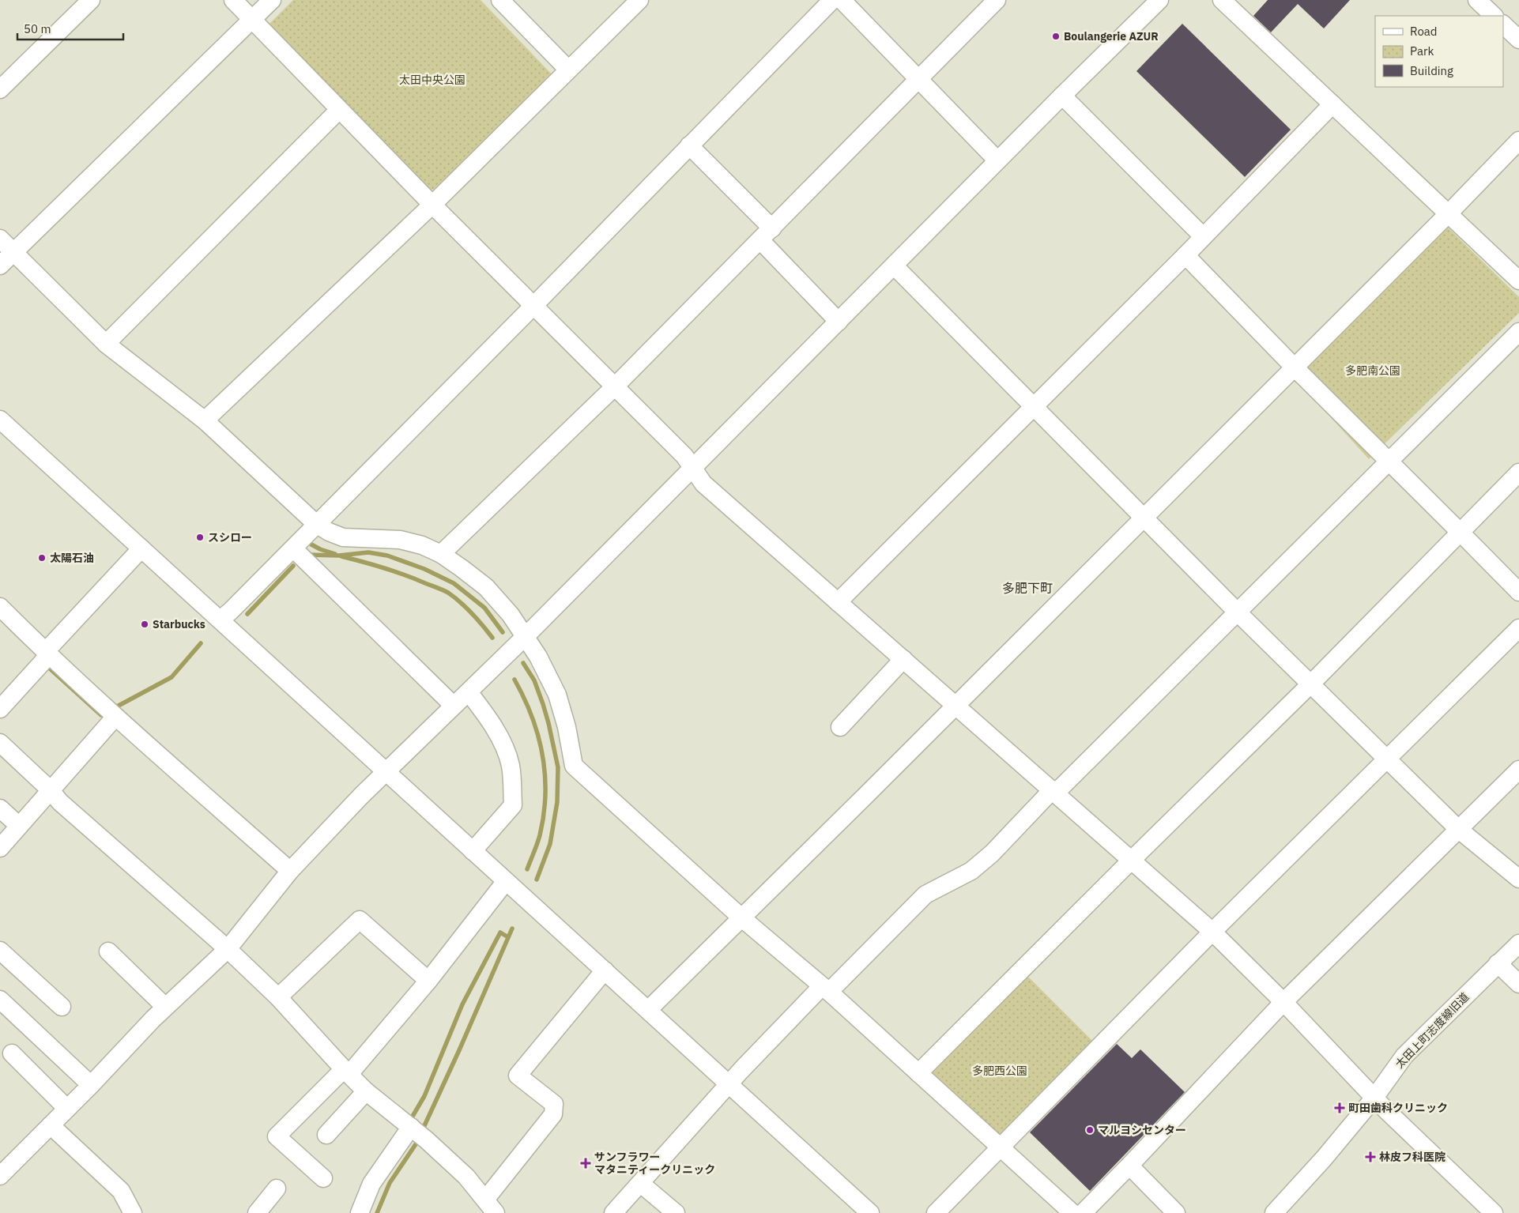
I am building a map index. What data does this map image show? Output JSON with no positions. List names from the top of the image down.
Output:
{
  "streets": {
    "street": ["太田上町志度線旧道"]
  },
  "districts": ["多肥下町"],
  "parks": ["太田中央公園", "多肥南公園", "多肥西公園"],
  "places": {
    "other": [
      "Boulangerie AZUR",
      "スシロー",
      "太陽石油",
      "Starbucks",
      "マルヨシセンター"
    ],
    "health": ["町田歯科クリニック", "林皮フ科医院", "サンフラワー マタニティークリニック"]
  },
  "legend": ["Road", "Park", "Building"],
  "scale_bar": "50 m"
}
